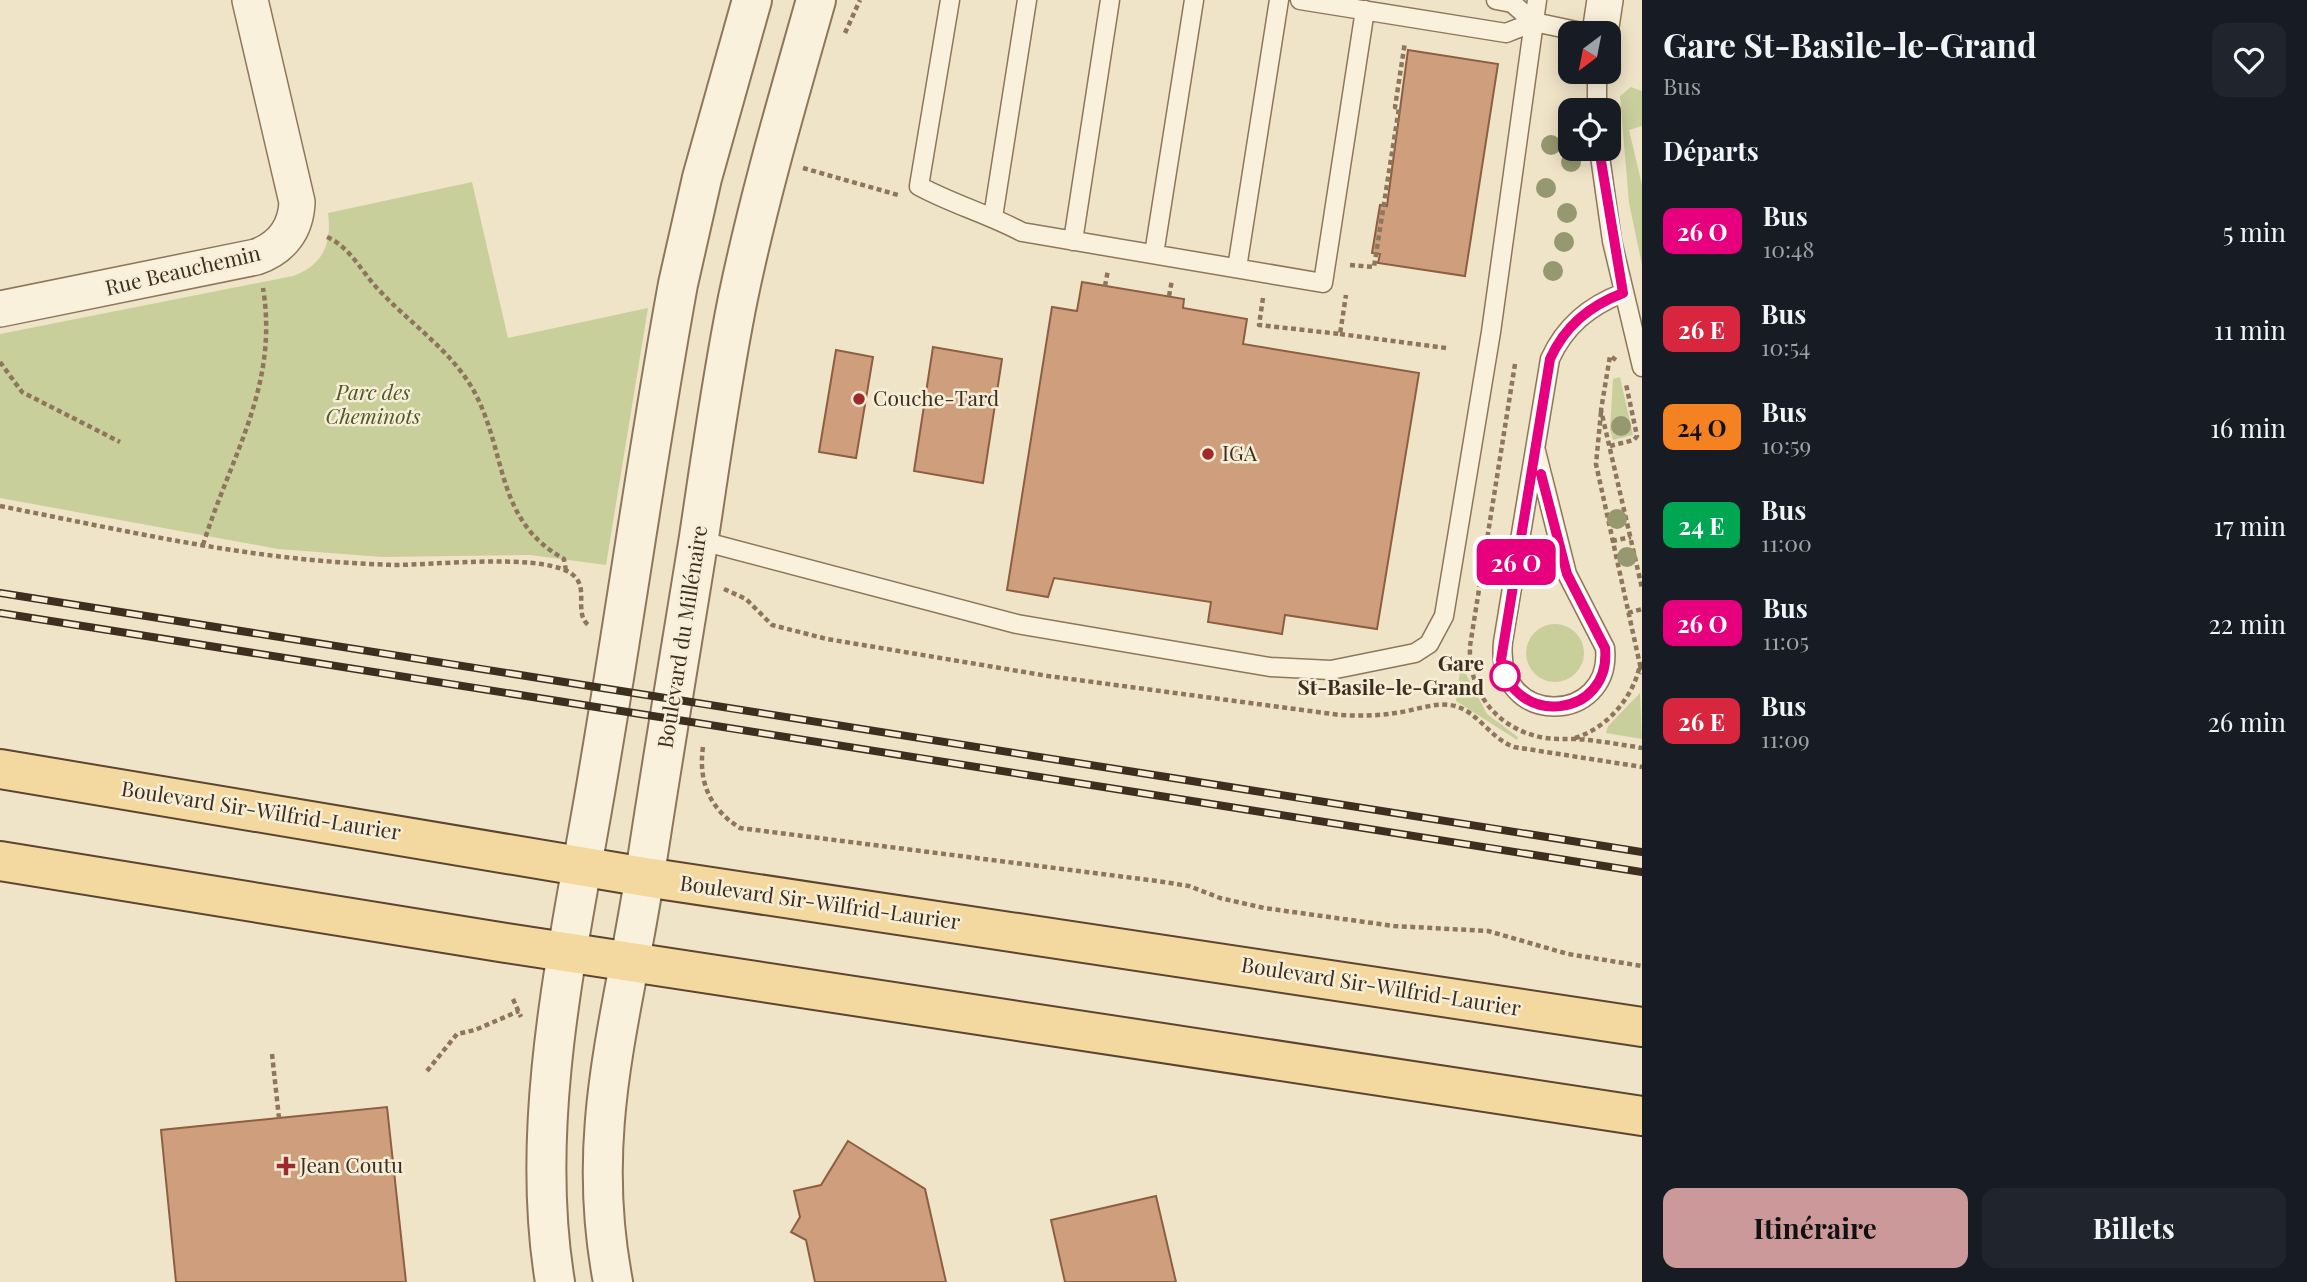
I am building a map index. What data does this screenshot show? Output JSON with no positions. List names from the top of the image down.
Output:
{
  "streets": {
    "main road": ["Boulevard Sir-Wilfrid-Laurier"],
    "street": ["Rue Beauchemin", "Boulevard du Millénaire"]
  },
  "crossings": [
    ["Boulevard du Millénaire", "Boulevard Sir-Wilfrid-Laurier"]
  ],
  "parks": ["Parc des Cheminots"],
  "places": {
    "other": ["Couche-Tard", "IGA", "Gare St-Basile-le-Grand"],
    "health": ["Jean Coutu"]
  },
  "north": "bottom left",
  "page": {
    "on_map": "26 O",
    "heading": [
      ["Gare St-Basile-le-Grand", "Bus"],
      "Départs"
    ],
    "list": [
      {
        "mark": "26 O",
        "name": "Bus",
        "note": "10:48",
        "value": "5 min"
      },
      {
        "mark": "26 E",
        "name": "Bus",
        "note": "10:54",
        "value": "11 min"
      },
      {
        "mark": "24 O",
        "name": "Bus",
        "note": "10:59",
        "value": "16 min"
      },
      {
        "mark": "24 E",
        "name": "Bus",
        "note": "11:00",
        "value": "17 min"
      },
      {
        "mark": "26 O",
        "name": "Bus",
        "note": "11:05",
        "value": "22 min"
      },
      {
        "mark": "26 E",
        "name": "Bus",
        "note": "11:09",
        "value": "26 min"
      }
    ],
    "buttons": ["Itinéraire", "Billets"]
  }
}
